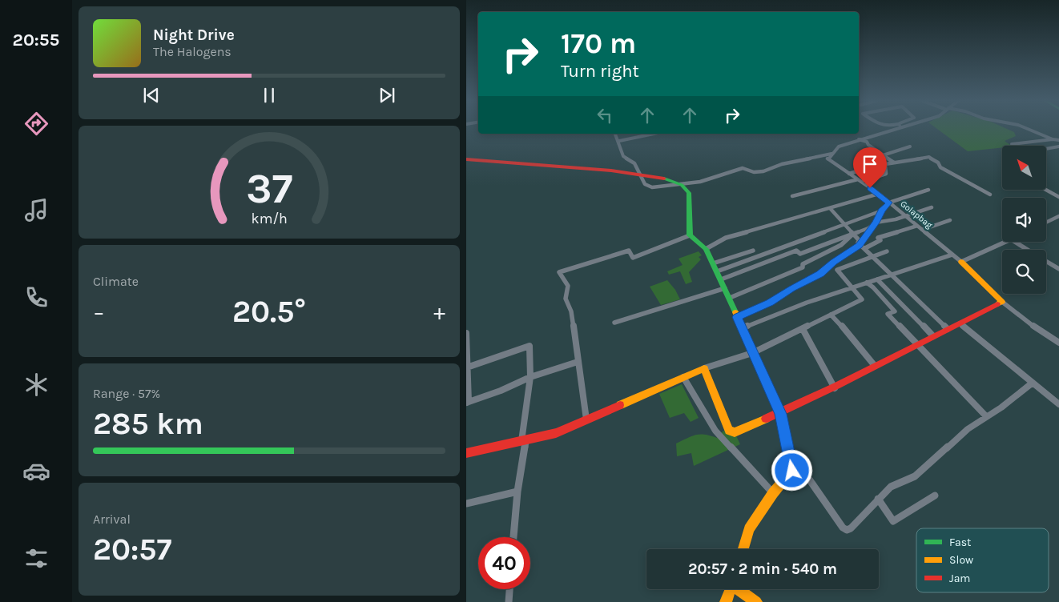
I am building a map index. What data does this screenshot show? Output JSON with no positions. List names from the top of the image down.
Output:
{
  "streets": {
    "street": ["Golapbag"]
  },
  "legend": ["Fast", "Slow", "Jam"],
  "north": "top left",
  "page": {
    "tabs": "20:55",
    "turn": ["170 m", "Turn right"],
    "song": ["Night Drive", "The Halogens"],
    "tile": [
      "Climate",
      ["Range · 57%", "285 km"],
      ["Arrival", "20:57"]
    ],
    "heat": ["−", "20.5°", "+"],
    "limit": "40",
    "trip": "20:57 · 2 min · 540 m",
    "gauge": ["37", "km/h"]
  }
}
